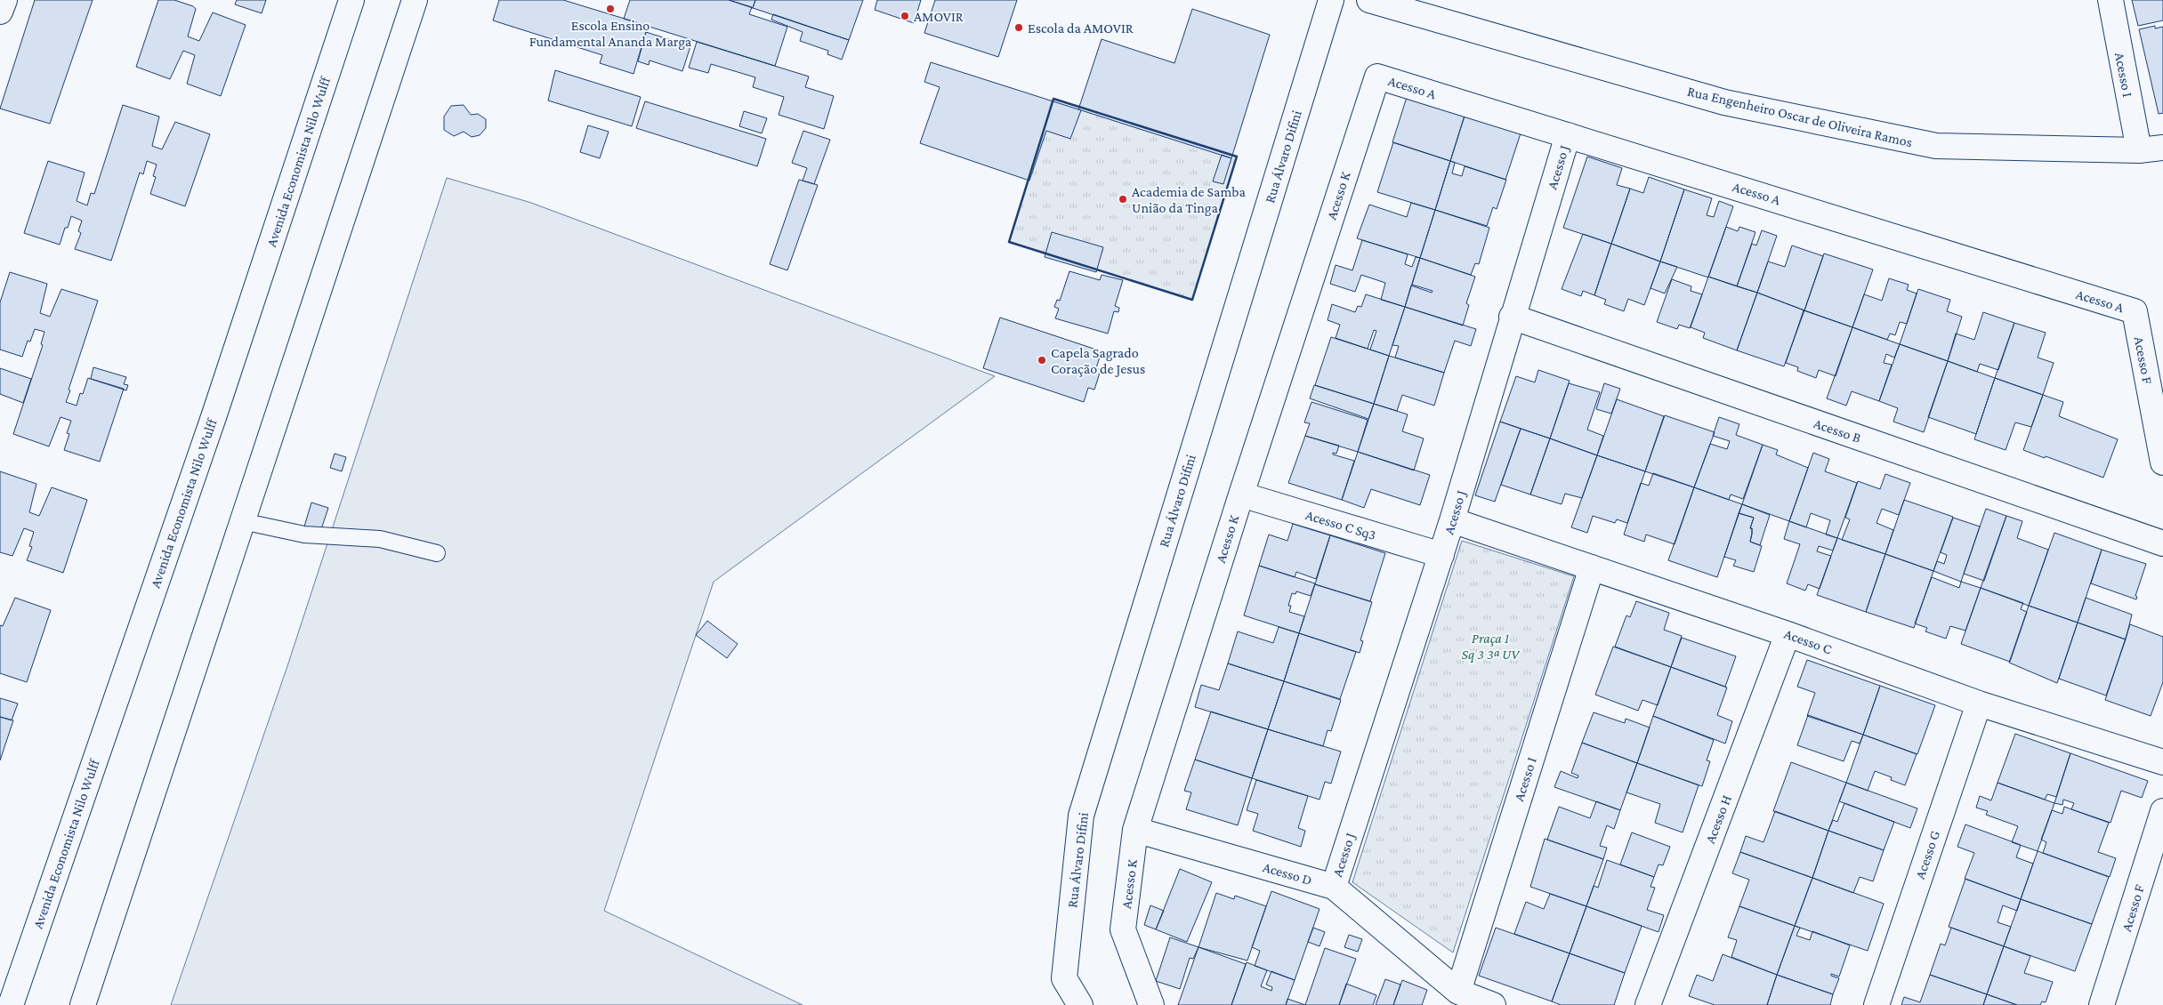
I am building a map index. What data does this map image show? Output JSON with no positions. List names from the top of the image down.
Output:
{
  "streets": {
    "street": [
      "Acesso I",
      "Acesso A",
      "Rua Engenheiro Oscar de Oliveira Ramos",
      "Rua Álvaro Difini",
      "Avenida Economista Nilo Wulff",
      "Acesso J",
      "Acesso K",
      "Acesso F",
      "Acesso B",
      "Acesso C Sq3",
      "Acesso C",
      "Acesso H",
      "Acesso G",
      "Acesso D"
    ]
  },
  "crossings": [
    ["Acesso I", "Rua Engenheiro Oscar de Oliveira Ramos"],
    ["Acesso I", "Acesso C"],
    ["Acesso I", "Acesso D"],
    ["Acesso A", "Acesso J"],
    ["Acesso A", "Acesso K"],
    ["Acesso A", "Acesso F"],
    ["Acesso J", "Acesso B"],
    ["Acesso J", "Acesso C Sq3"],
    ["Acesso J", "Acesso C"],
    ["Acesso J", "Acesso D"],
    ["Acesso K", "Acesso C Sq3"],
    ["Acesso K", "Acesso D"],
    ["Acesso C", "Acesso H"],
    ["Acesso C", "Acesso G"]
  ],
  "parks": ["Praça 1 Sq 3 3ª UV"],
  "places": [
    "Escola Ensino Fundamental Ananda Marga",
    "AMOVIR",
    "Escola da AMOVIR",
    "Academia de Samba União da Tinga",
    "Capela Sagrado Coração de Jesus"
  ]
}
